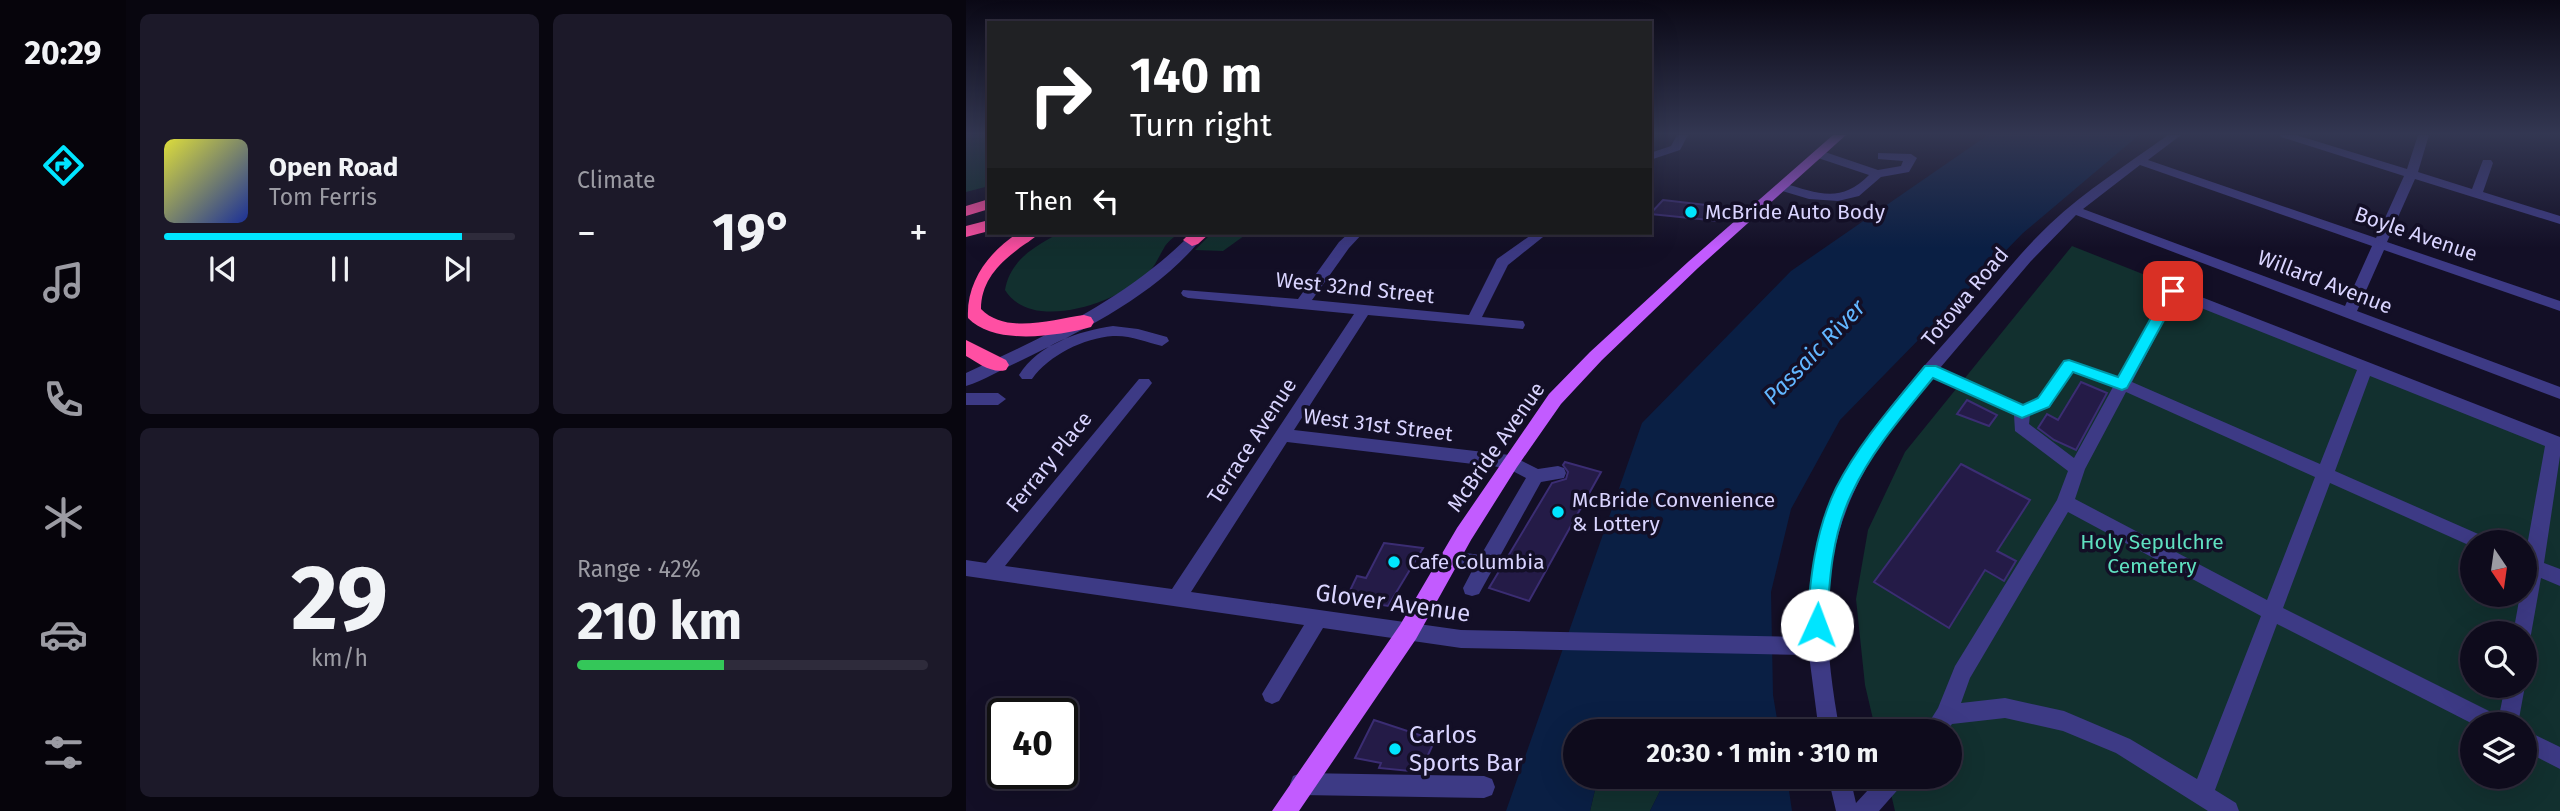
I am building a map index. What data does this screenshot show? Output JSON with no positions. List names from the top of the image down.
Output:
{
  "streets": {
    "main road": ["McBride Avenue"],
    "street": [
      "Boyle Avenue",
      "Willard Avenue",
      "West 32nd Street",
      "Totowa Road",
      "West 31st Street",
      "Terrace Avenue",
      "Ferrary Place",
      "Glover Avenue"
    ]
  },
  "crossings": [
    ["Willard Avenue", "Totowa Road"],
    ["West 32nd Street", "Terrace Avenue"],
    ["Totowa Road", "Glover Avenue"],
    ["West 31st Street", "Terrace Avenue"],
    ["West 31st Street", "McBride Avenue"],
    ["Terrace Avenue", "Glover Avenue"],
    ["McBride Avenue", "Glover Avenue"],
    ["Ferrary Place", "Glover Avenue"]
  ],
  "water": ["Passaic River"],
  "parks": ["Holy Sepulchre Cemetery"],
  "places": [
    "McBride Auto Body",
    "McBride Convenience & Lottery",
    "Cafe Columbia",
    "Carlos Sports Bar"
  ],
  "north": "bottom",
  "page": {
    "tabs": "20:29",
    "tile": [
      "Climate",
      ["29", "km/h"],
      ["Range · 42%", "210 km"]
    ],
    "turn": ["140 m", "Turn right"],
    "song": ["Open Road", "Tom Ferris"],
    "then": "Then",
    "heat": ["−", "19°", "+"],
    "limit": "40",
    "trip": "20:30 · 1 min · 310 m"
  }
}
